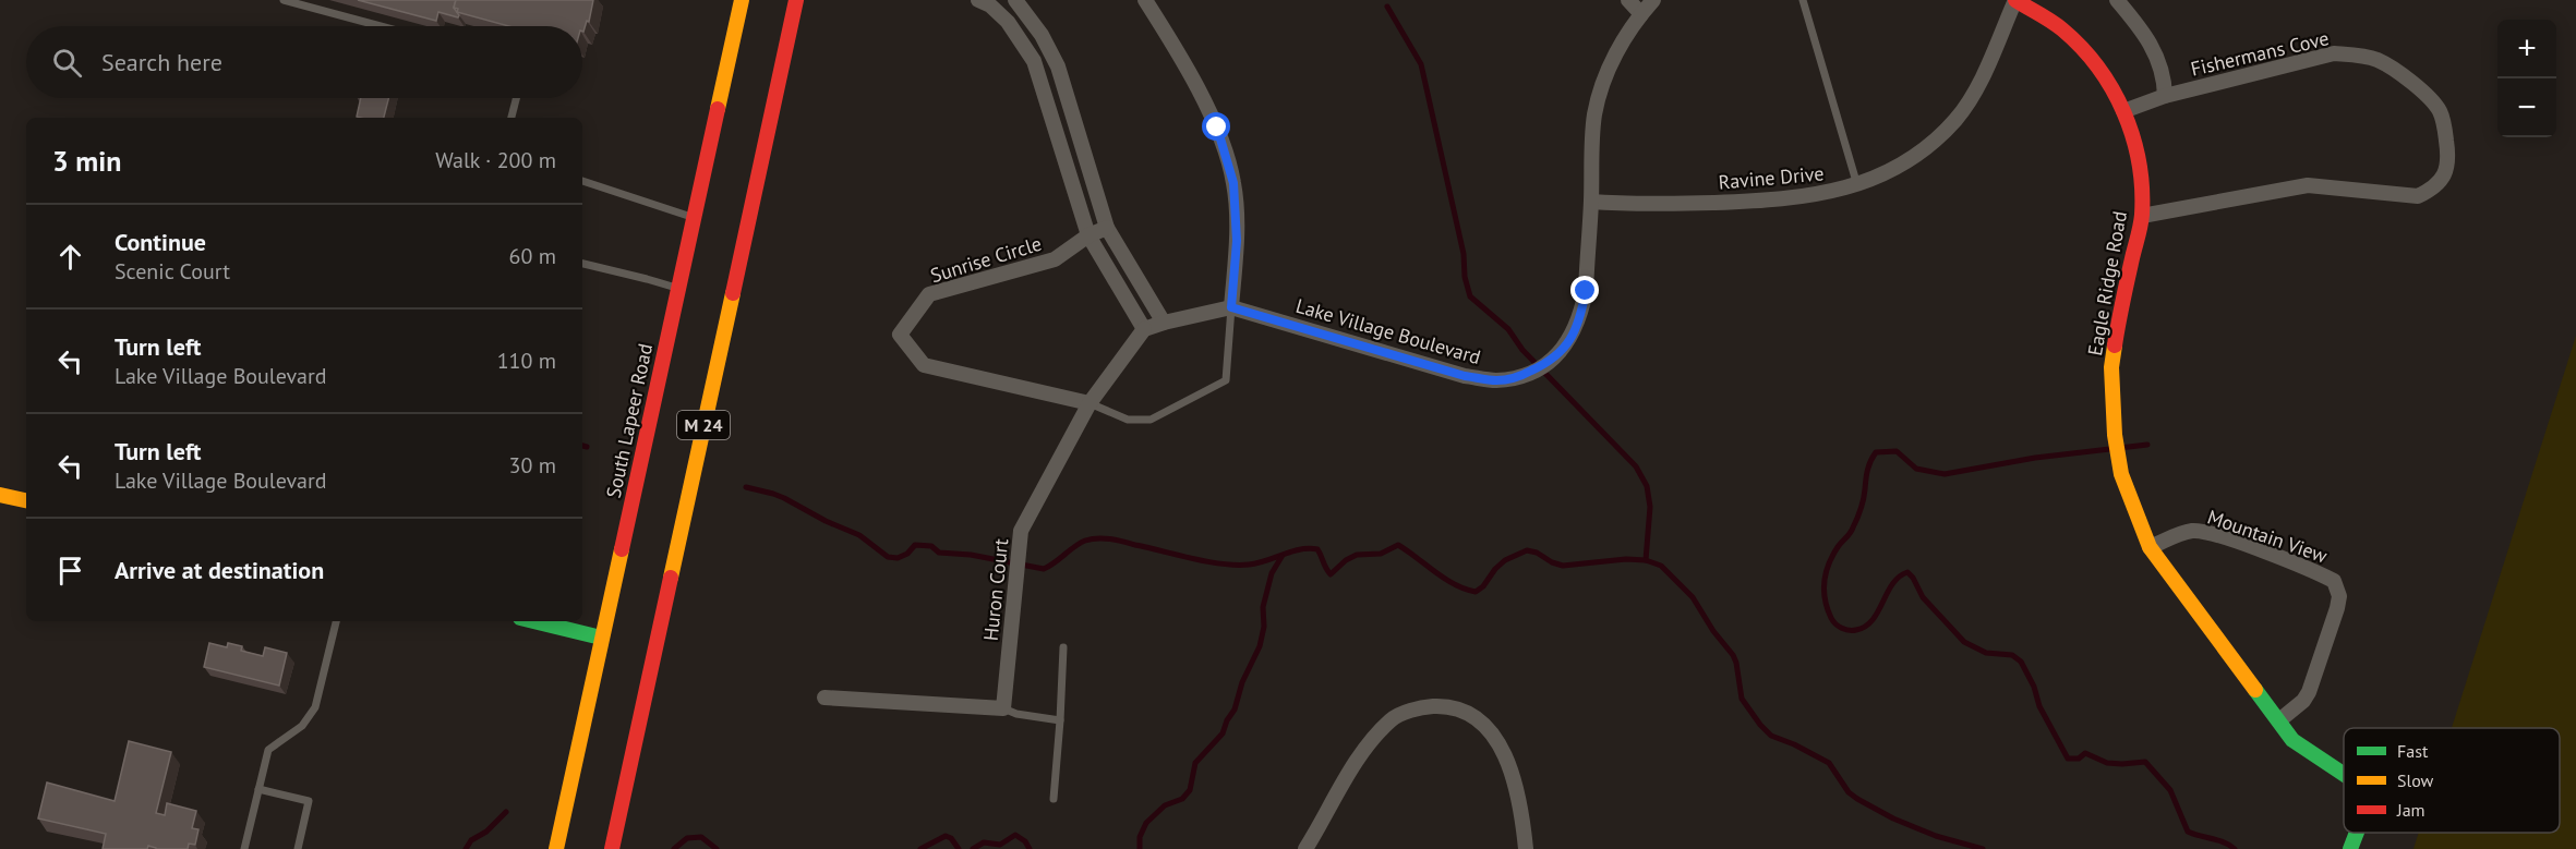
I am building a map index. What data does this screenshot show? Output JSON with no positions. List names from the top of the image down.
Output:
{
  "streets": {
    "main road": ["Eagle Ridge Road", "South Lapeer Road", "M 24"],
    "street": [
      "Fishermans Cove",
      "Ravine Drive",
      "Sunrise Circle",
      "Lake Village Boulevard",
      "Mountain View",
      "Huron Court"
    ]
  },
  "crossings": [
    ["Fishermans Cove", "Eagle Ridge Road"],
    ["Ravine Drive", "Eagle Ridge Road"],
    ["Ravine Drive", "Lake Village Boulevard"],
    ["Sunrise Circle", "Huron Court"],
    ["Eagle Ridge Road", "Mountain View"],
    ["Lake Village Boulevard", "Huron Court"]
  ],
  "legend": ["Fast", "Slow", "Jam"],
  "page": {
    "map_buttons": ["+", "−"],
    "search": "Search here",
    "heading": ["3 min", "Walk · 200 m"],
    "list": [
      ["Continue", "Scenic Court", "60 m"],
      ["Turn left", "Lake Village Boulevard", "110 m"],
      ["Turn left", "Lake Village Boulevard", "30 m"],
      "Arrive at destination"
    ]
  }
}
